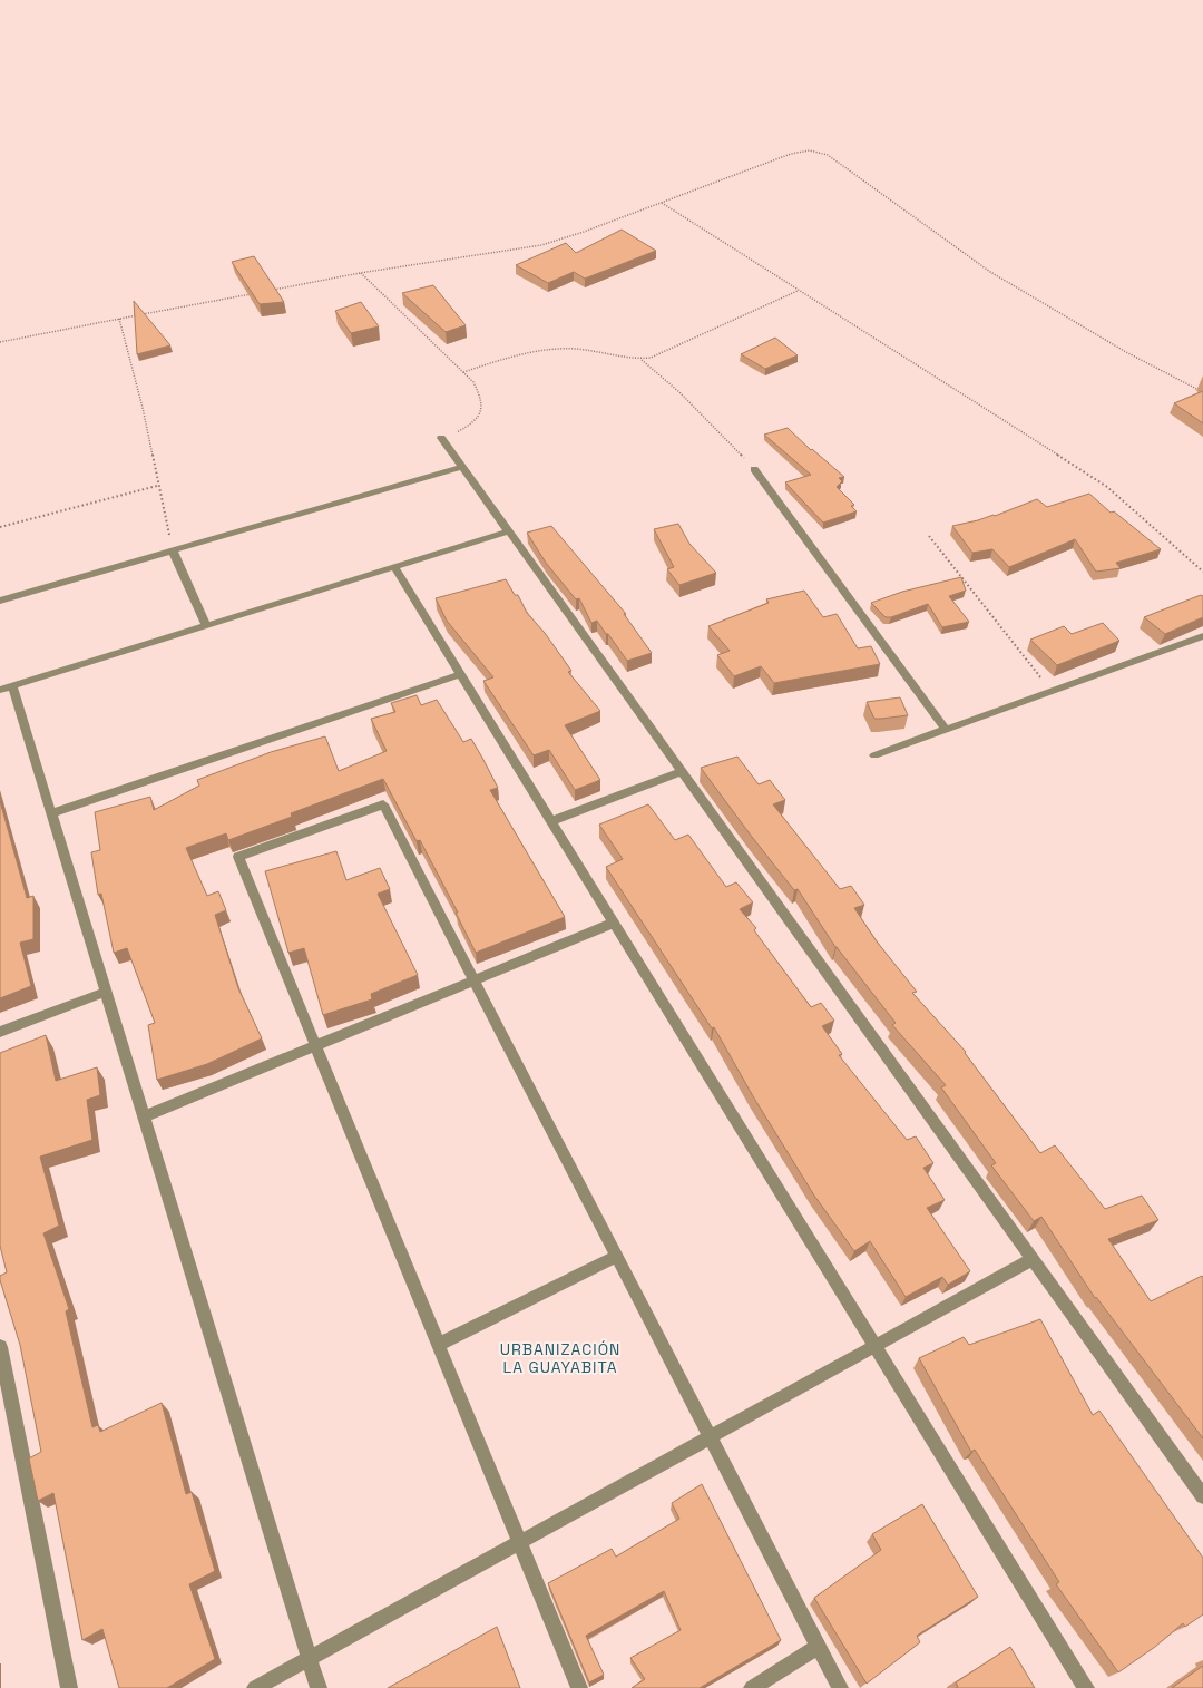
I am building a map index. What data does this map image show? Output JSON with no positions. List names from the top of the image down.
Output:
{
  "districts": ["URBANIZACIÓN LA GUAYABITA"]
}
